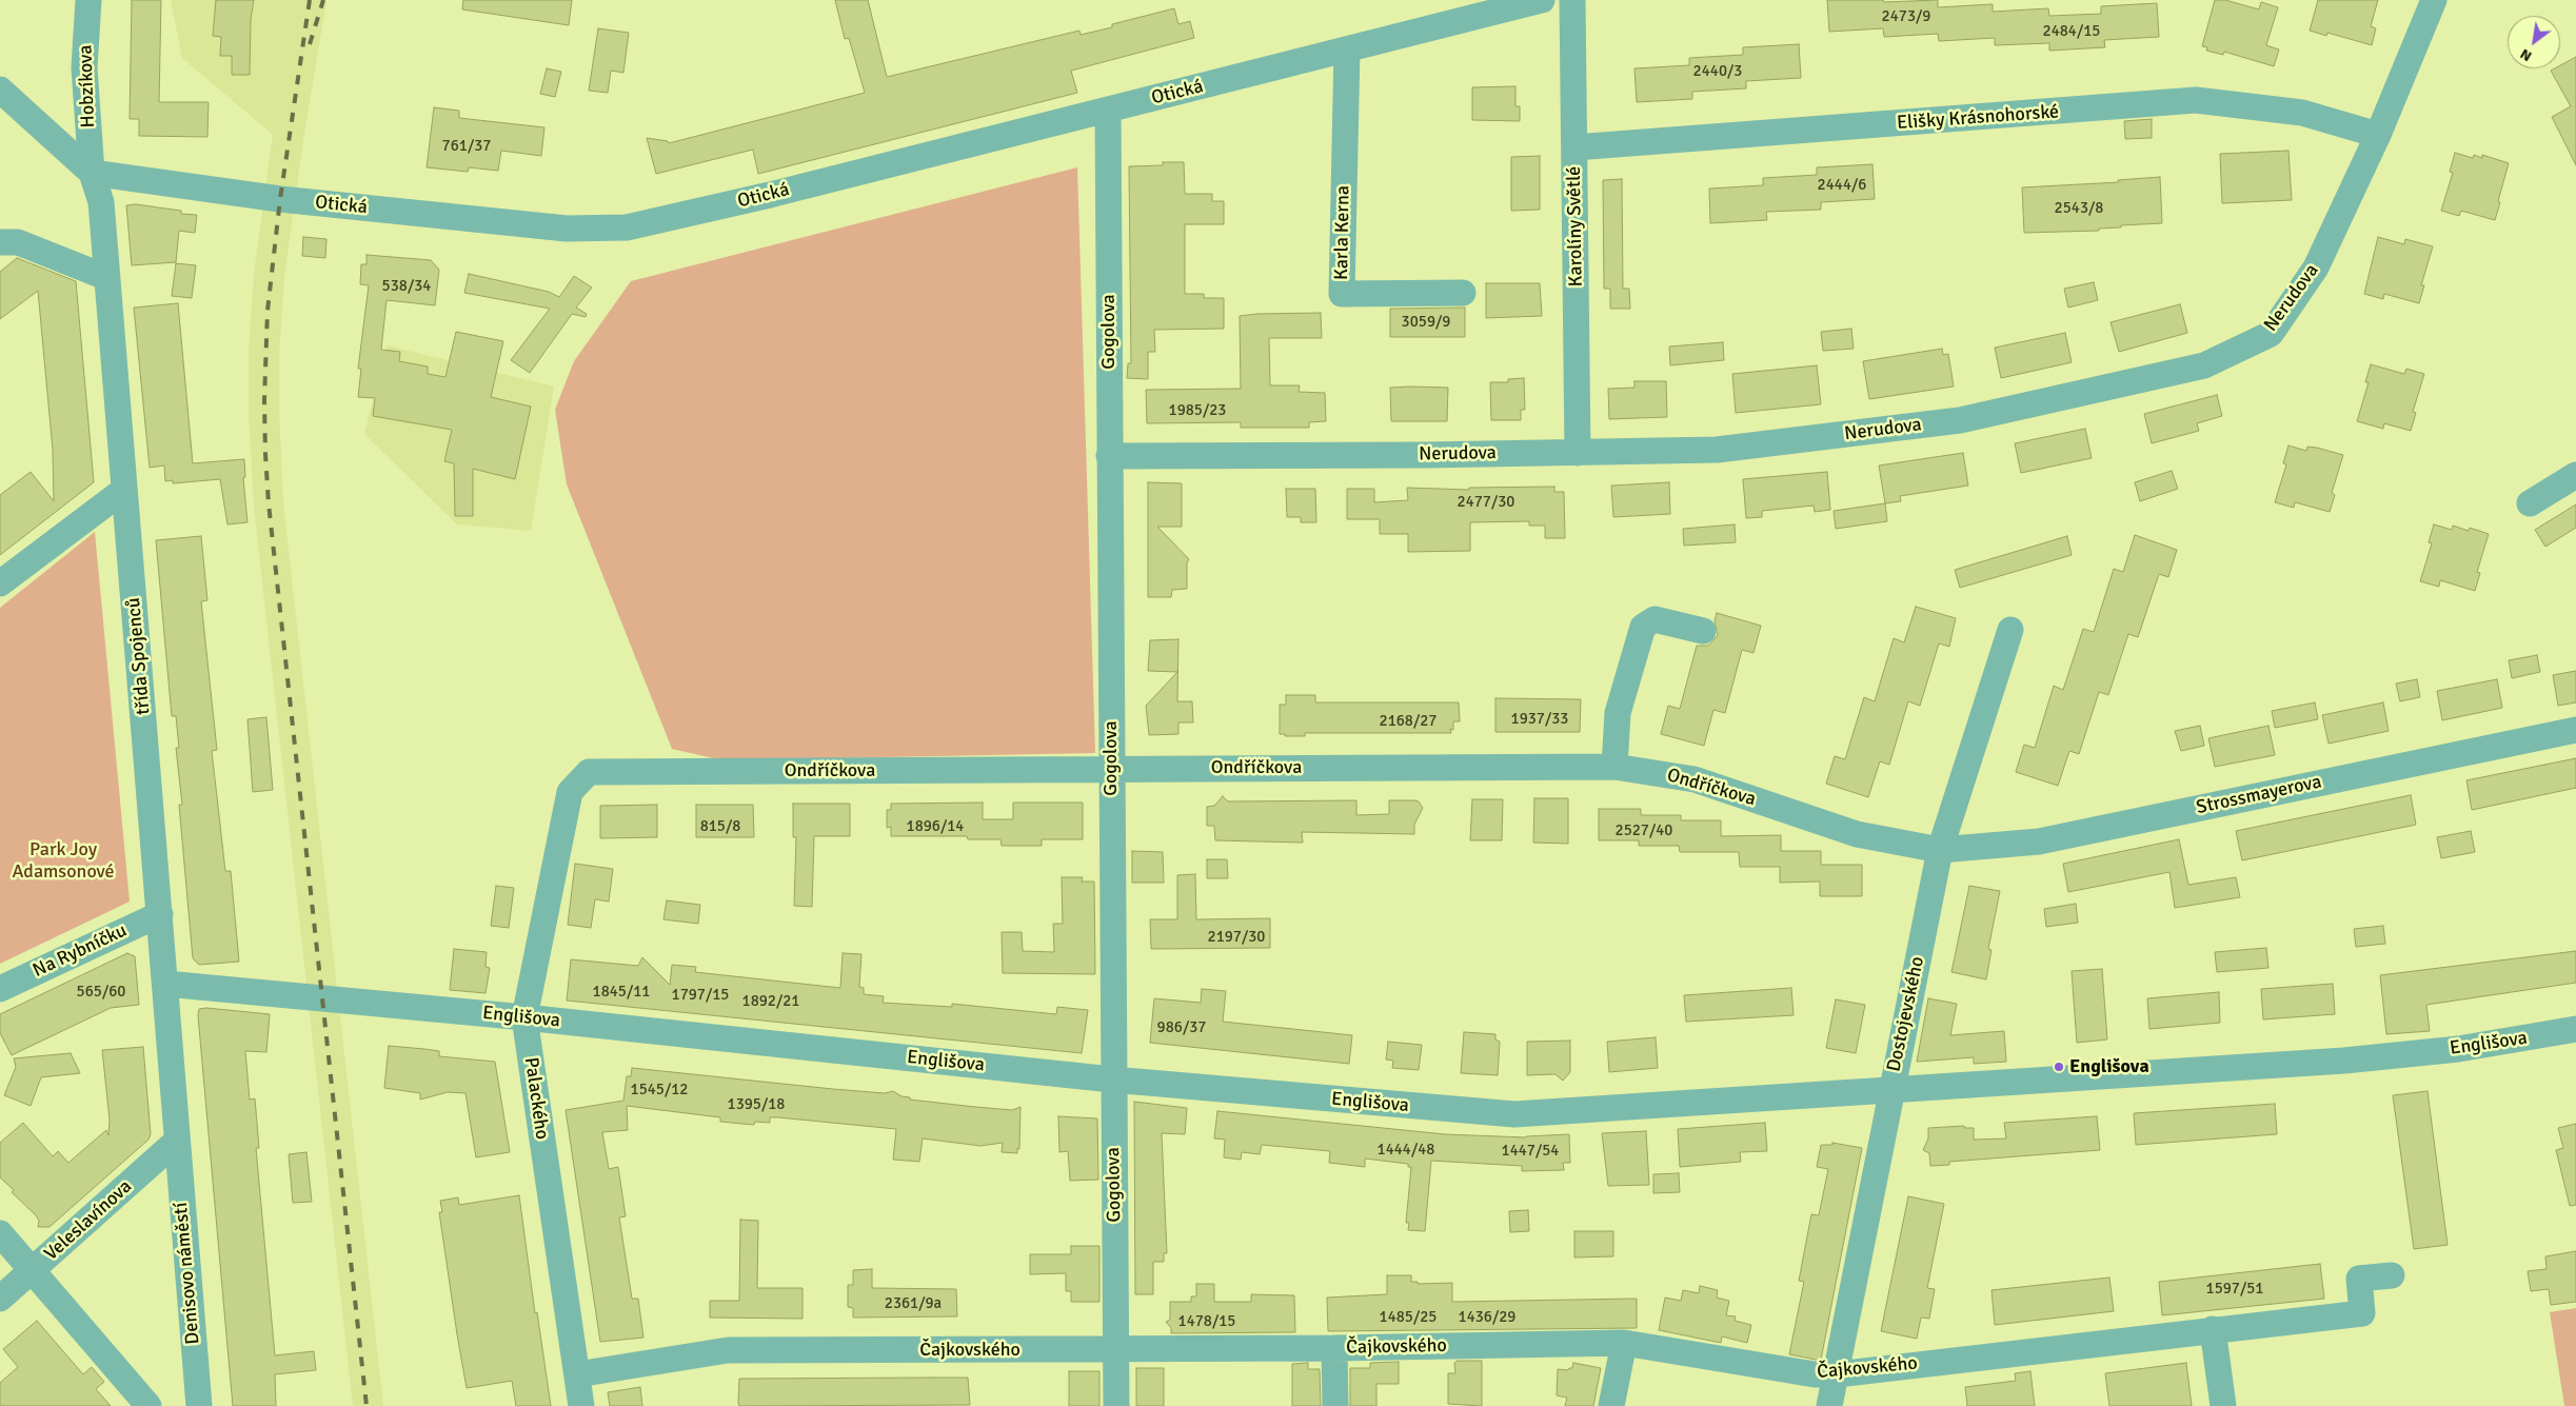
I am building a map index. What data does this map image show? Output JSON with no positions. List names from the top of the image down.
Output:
{
  "streets": {
    "street": [
      "Hobzíkova",
      "Otická",
      "Elišky Krásnohorské",
      "Karolíny Světlé",
      "Karla Kerna",
      "Nerudova",
      "Gogolova",
      "třída Spojenců",
      "Ondříčkova",
      "Strossmayerova",
      "Na Rybníčku",
      "Dostojevského",
      "Englišova",
      "Palackého",
      "Veleslavínova",
      "Denisovo náměstí",
      "Čajkovského"
    ]
  },
  "crossings": [
    ["Hobzíkova", "Otická"],
    ["Hobzíkova", "třída Spojenců"],
    ["Otická", "Karla Kerna"],
    ["Otická", "Gogolova"],
    ["Otická", "třída Spojenců"],
    ["Elišky Krásnohorské", "Karolíny Světlé"],
    ["Elišky Krásnohorské", "Nerudova"],
    ["Karolíny Světlé", "Nerudova"],
    ["Nerudova", "Gogolova"],
    ["Gogolova", "Ondříčkova"],
    ["Gogolova", "Englišova"],
    ["Gogolova", "Čajkovského"],
    ["třída Spojenců", "Na Rybníčku"],
    ["třída Spojenců", "Englišova"],
    ["třída Spojenců", "Veleslavínova"],
    ["třída Spojenců", "Denisovo náměstí"],
    ["Ondříčkova", "Strossmayerova"],
    ["Ondříčkova", "Dostojevského"],
    ["Ondříčkova", "Palackého"],
    ["Strossmayerova", "Dostojevského"],
    ["Dostojevského", "Englišova"],
    ["Dostojevského", "Čajkovského"],
    ["Englišova", "Palackého"],
    ["Palackého", "Čajkovského"],
    ["Veleslavínova", "Denisovo náměstí"]
  ],
  "parks": ["Park Joy Adamsonové"],
  "places": ["Englišova"],
  "house_numbers": [
    "2473/9",
    "2484/15",
    "2440/3",
    "761/37",
    "2444/6",
    "2543/8",
    "538/34",
    "3059/9",
    "1985/23",
    "2477/30",
    "1937/33",
    "2168/27",
    "815/8",
    "1896/14",
    "2527/40",
    "2197/30",
    "565/60",
    "1845/11",
    "1797/15",
    "1892/21",
    "986/37",
    "1545/12",
    "1395/18",
    "1444/48",
    "1447/54",
    "1597/51",
    "2361/9a",
    "1485/25",
    "1436/29",
    "1478/15"
  ],
  "north": "bottom left"
}
